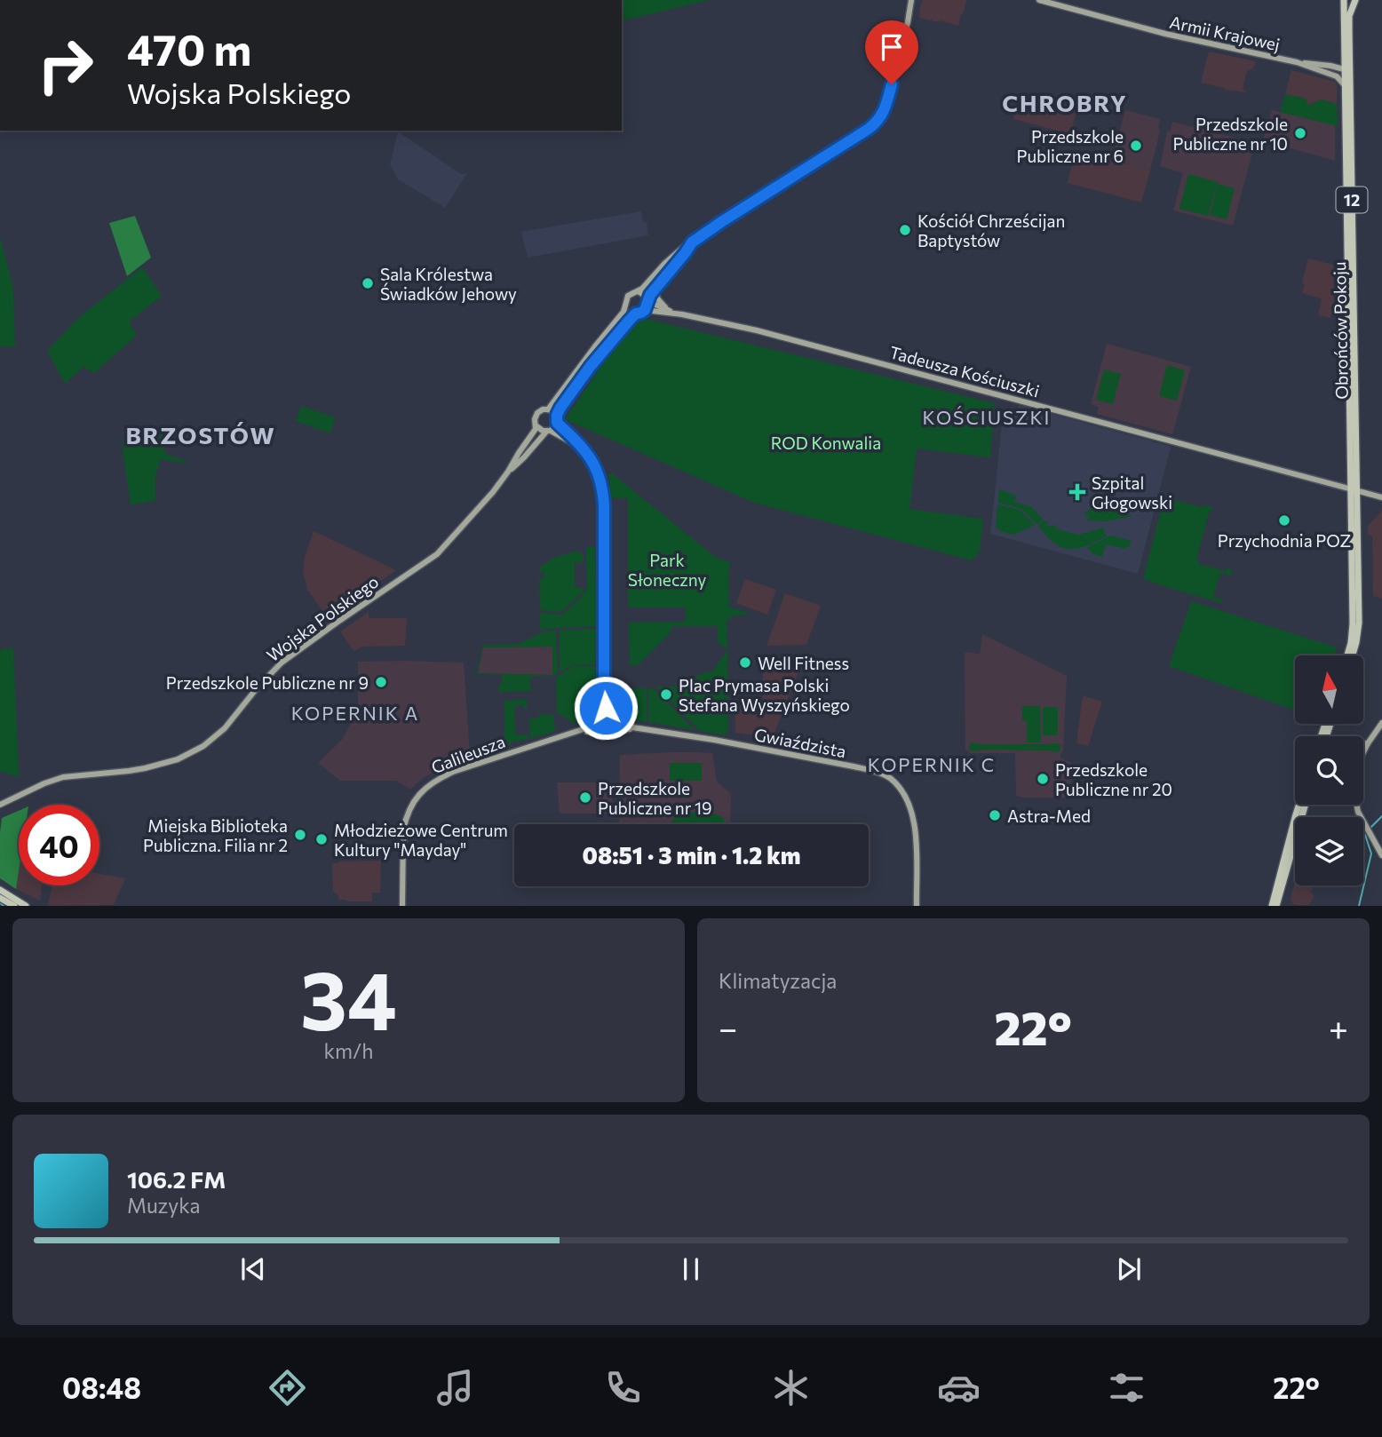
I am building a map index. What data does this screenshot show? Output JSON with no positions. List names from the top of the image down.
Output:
{
  "streets": {
    "main road": ["12", "Obrońców Pokoju"],
    "street": [
      "Armii Krajowej",
      "Tadeusza Kościuszki",
      "Wojska Polskiego",
      "Gwiaździsta",
      "Galileusza"
    ]
  },
  "crossings": [
    ["Armii Krajowej", "Obrońców Pokoju"],
    ["Obrońców Pokoju", "Tadeusza Kościuszki"],
    ["Gwiaździsta", "Galileusza"]
  ],
  "districts": [
    "CHROBRY",
    "KOŚCIUSZKI",
    "BRZOSTÓW",
    "KOPERNIK A",
    "KOPERNIK C"
  ],
  "parks": ["ROD Konwalia", "Park Słoneczny"],
  "places": {
    "other": [
      "Przedszkole Publiczne nr 10",
      "Przedszkole Publiczne nr 6",
      "Kościół Chrześcijan Baptystów",
      "Sala Królestwa Świadków Jehowy",
      "Przychodnia POZ",
      "Well Fitness",
      "Przedszkole Publiczne nr 9",
      "Plac Prymasa Polski Stefana Wyszyńskiego",
      "Przedszkole Publiczne nr 20",
      "Przedszkole Publiczne nr 19",
      "Astra-Med",
      "Miejska Biblioteka Publiczna. Filia nr 2",
      "Młodzieżowe Centrum Kultury \"Mayday\""
    ],
    "health": ["Szpital Głogowski"]
  },
  "north": "top",
  "page": {
    "turn": ["470 m", "Wojska Polskiego"],
    "limit": "40",
    "trip": "08:51 · 3 min · 1.2 km",
    "tile": [
      ["34", "km/h"],
      "Klimatyzacja"
    ],
    "heat": ["−", "22°", "+"],
    "song": ["106.2 FM", "Muzyka"],
    "tabs": ["08:48", "22°"]
  }
}
